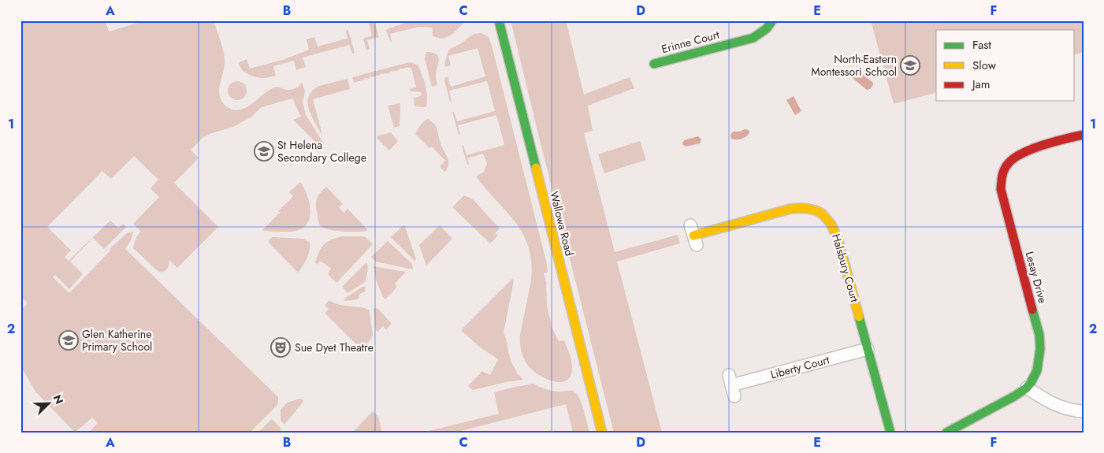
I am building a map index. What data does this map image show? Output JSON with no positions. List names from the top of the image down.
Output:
{
  "streets": {
    "street": [
      "Erinne Court",
      "Wallowa Road",
      "Halsbury Court",
      "Lesay Drive",
      "Liberty Court"
    ]
  },
  "crossings": [
    ["Halsbury Court", "Liberty Court"]
  ],
  "places": {
    "school or university": ["North-Eastern Montessori School", "St Helena Secondary College", "Glen Katherine Primary School"],
    "theatre": ["Sue Dyet Theatre"]
  },
  "legend": ["Fast", "Slow", "Jam"],
  "north": "top right",
  "grid": {
    "columns": [
      "A",
      "B",
      "C",
      "D",
      "E",
      "F"
    ],
    "rows": ["1", "2"]
  }
}
